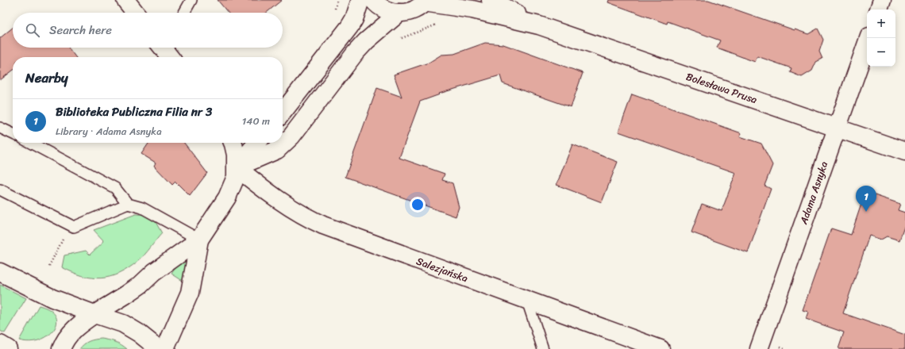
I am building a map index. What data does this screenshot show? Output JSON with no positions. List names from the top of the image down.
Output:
{
  "streets": {
    "street": ["Bolesława Prusa", "Adama Asnyka", "Salezjańska"]
  },
  "crossings": [
    ["Bolesława Prusa", "Adama Asnyka"]
  ],
  "page": {
    "map_buttons": ["+", "−"],
    "search": "Search here",
    "heading": "Nearby",
    "list": [
      {
        "mark": "1",
        "name": "Biblioteka Publiczna Filia nr 3",
        "note": "Library · Adama Asnyka",
        "value": "140 m"
      }
    ],
    "pins": "1"
  }
}
